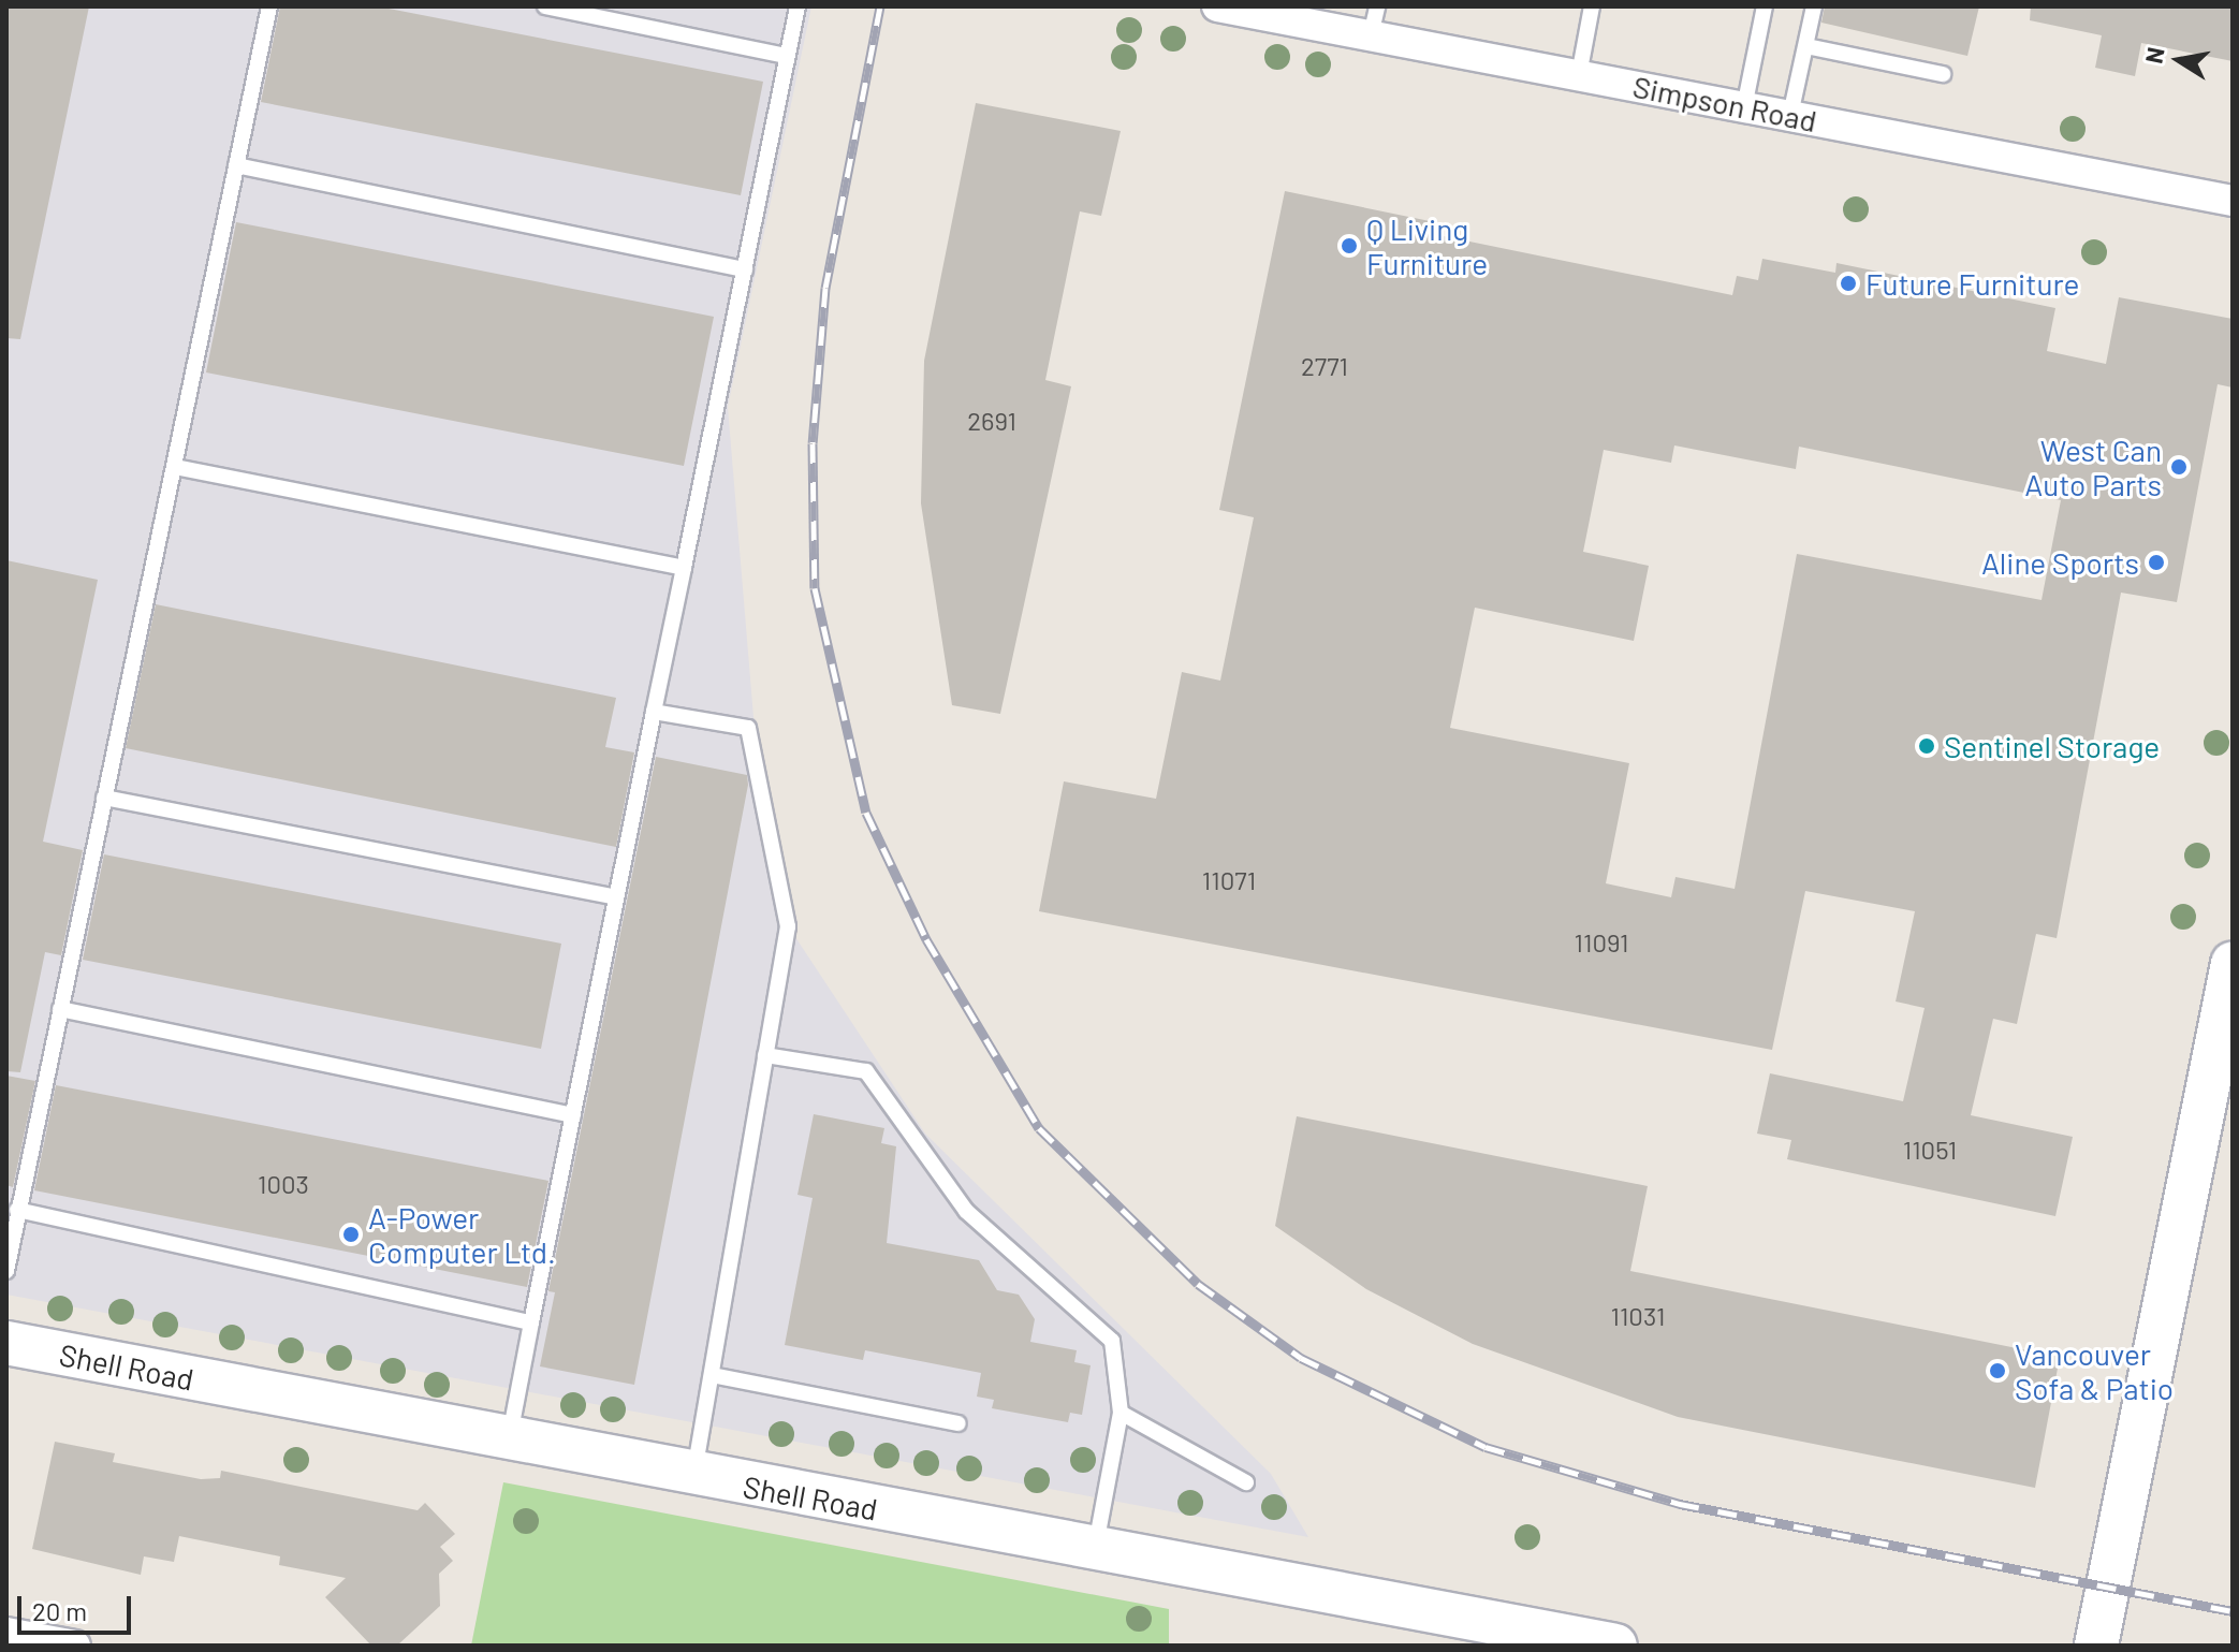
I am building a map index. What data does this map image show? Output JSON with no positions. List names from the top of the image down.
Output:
{
  "streets": {
    "street": ["Simpson Road", "Shell Road"]
  },
  "places": [
    "Q Living Furniture",
    "Future Furniture",
    "West Can Auto Parts",
    "Aline Sports",
    "Sentinel Storage",
    "A-Power Computer Ltd.",
    "Vancouver Sofa & Patio"
  ],
  "house_numbers": [
    "2771",
    "2691",
    "11071",
    "11091",
    "11051",
    "1003",
    "11031"
  ],
  "scale_bar": "20 m",
  "north": "left"
}
